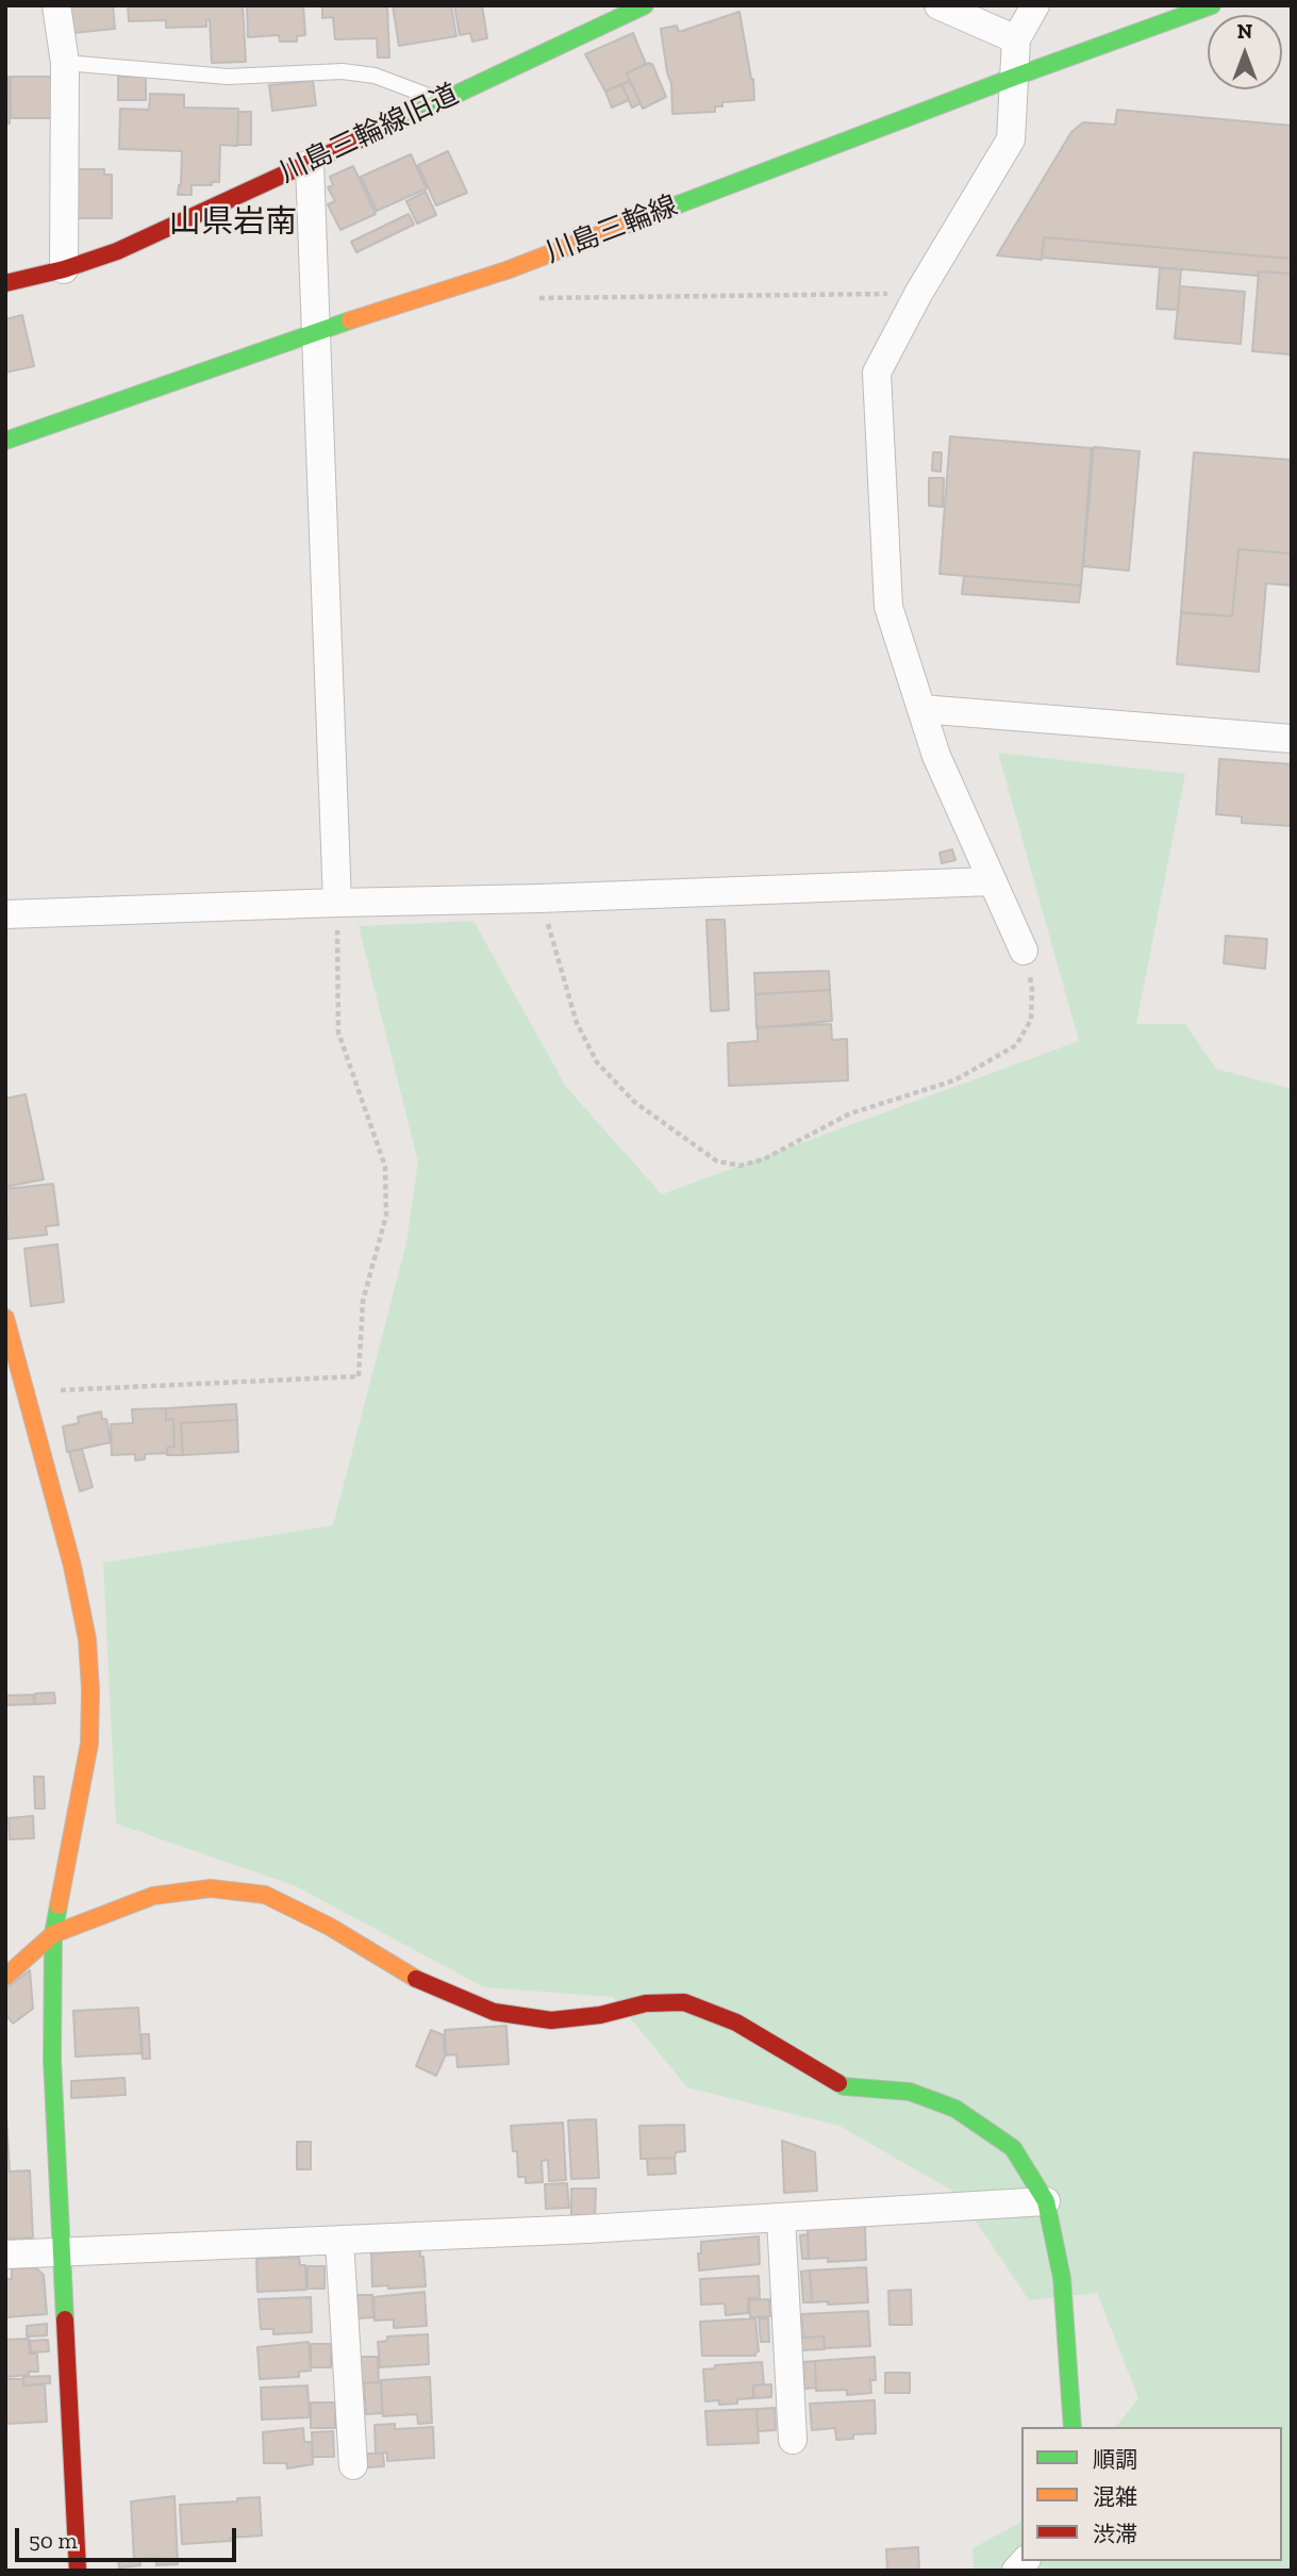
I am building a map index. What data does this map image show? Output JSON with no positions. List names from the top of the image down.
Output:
{
  "streets": {
    "street": ["川島三輪線旧道", "川島三輪線"]
  },
  "districts": ["山県岩南"],
  "legend": ["順調", "混雑", "渋滞"],
  "scale_bar": "50 m",
  "north": "top"
}
